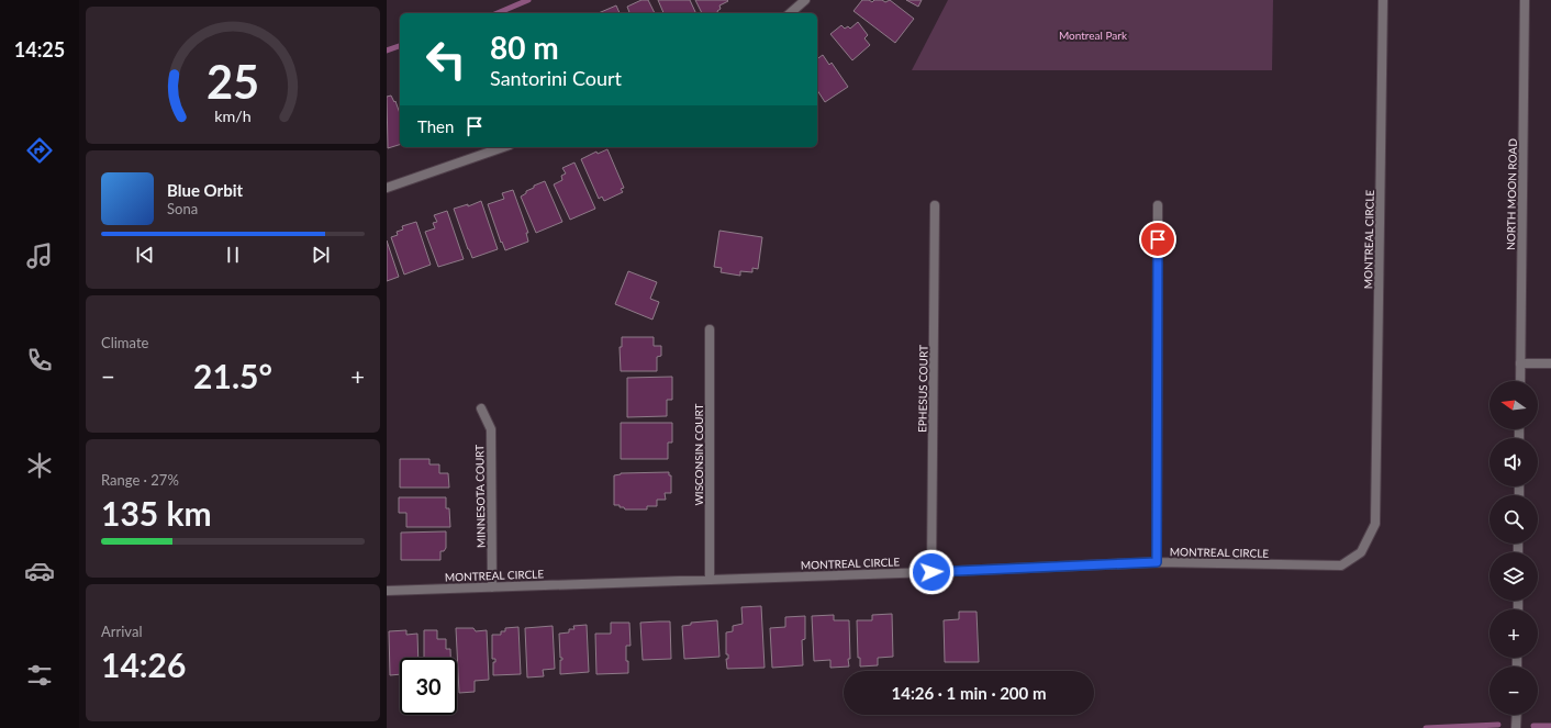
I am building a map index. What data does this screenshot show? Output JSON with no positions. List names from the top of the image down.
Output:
{
  "streets": {
    "street": [
      "NORTH MOON ROAD",
      "MONTREAL CIRCLE",
      "EPHESUS COURT",
      "WISCONSIN COURT",
      "MINNESOTA COURT"
    ]
  },
  "crossings": [
    ["MONTREAL CIRCLE", "EPHESUS COURT"],
    ["MONTREAL CIRCLE", "WISCONSIN COURT"],
    ["MONTREAL CIRCLE", "MINNESOTA COURT"]
  ],
  "parks": ["Montreal Park"],
  "north": "left",
  "page": {
    "tabs": "14:25",
    "turn": ["80 m", "Santorini Court"],
    "then": "Then",
    "song": ["Blue Orbit", "Sona"],
    "tile": [
      "Climate",
      ["Range · 27%", "135 km"],
      ["Arrival", "14:26"]
    ],
    "heat": ["−", "21.5°", "+"],
    "map_buttons": ["+", "−"],
    "limit": "30",
    "trip": "14:26 · 1 min · 200 m",
    "gauge": ["25", "km/h"]
  }
}
